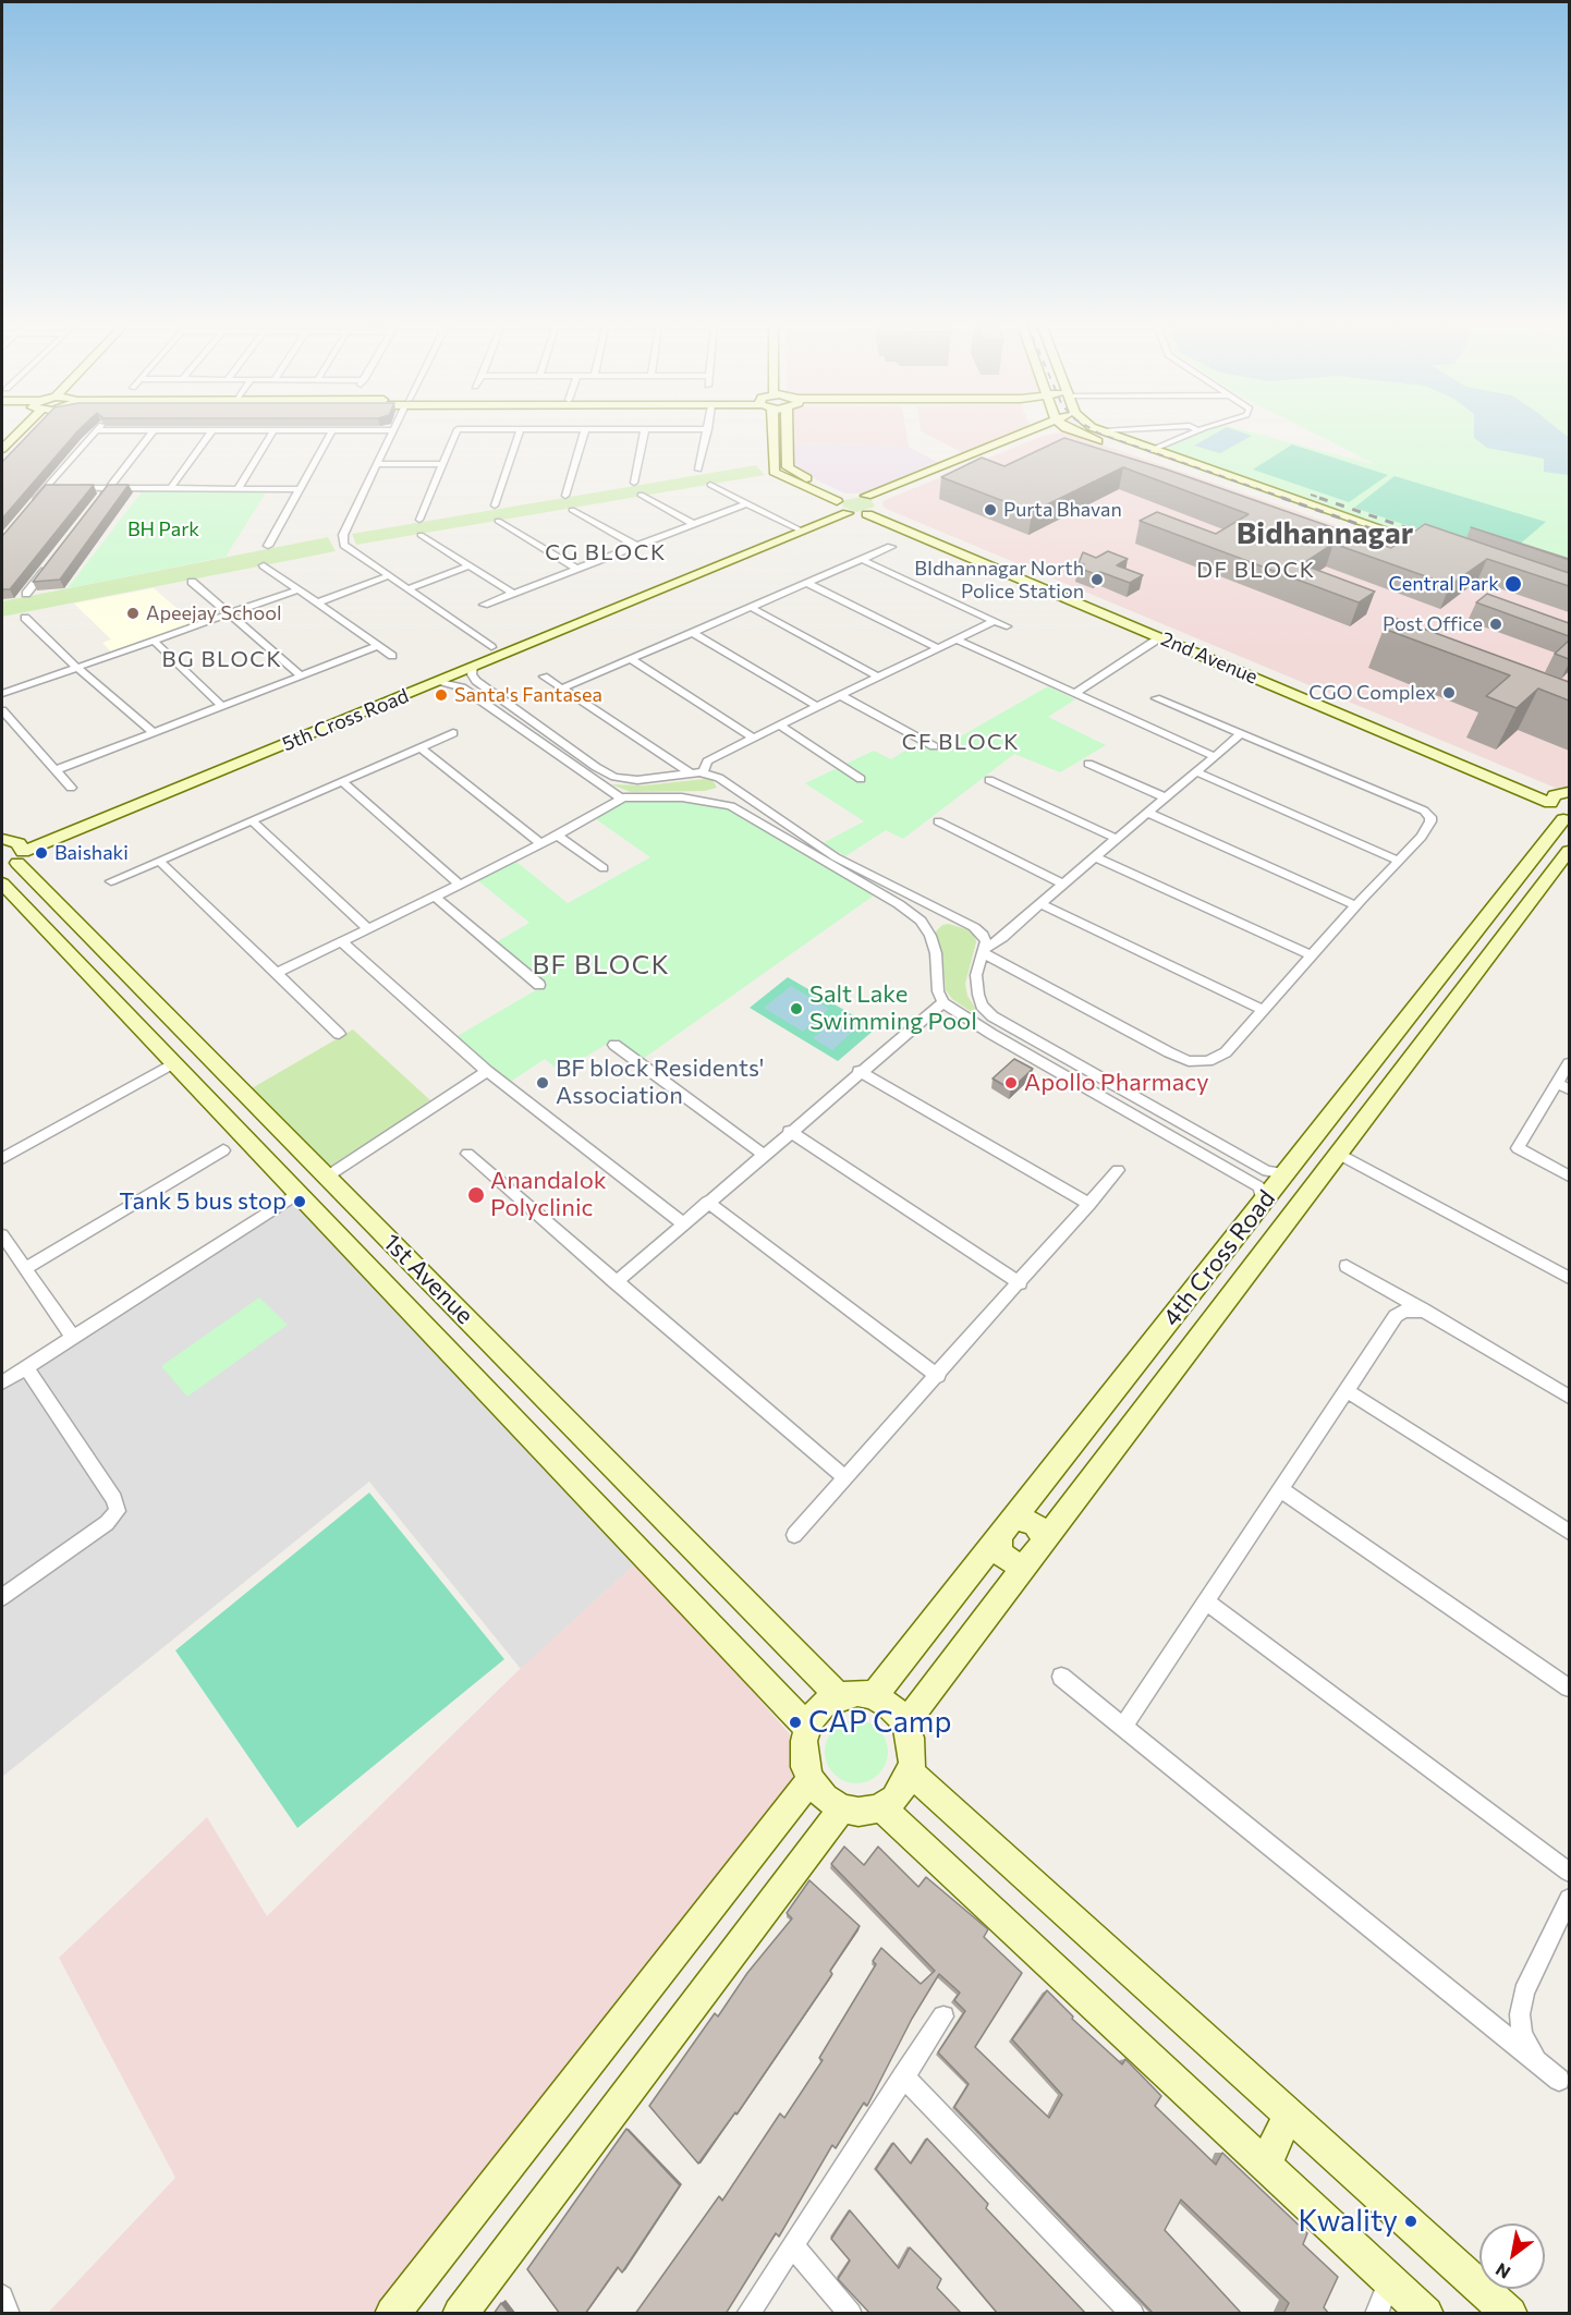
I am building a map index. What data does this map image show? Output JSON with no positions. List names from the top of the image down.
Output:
{
  "streets": {
    "street": [
      "2nd Avenue",
      "5th Cross Road",
      "4th Cross Road",
      "1st Avenue"
    ]
  },
  "crossings": [
    ["5th Cross Road", "1st Avenue"],
    ["4th Cross Road", "1st Avenue"]
  ],
  "districts": [
    "Bidhannagar",
    "CG BLOCK",
    "DF BLOCK",
    "BG BLOCK",
    "CF BLOCK",
    "BF BLOCK"
  ],
  "parks": ["BH Park"],
  "places": [
    "Purta Bhavan",
    "BIdhannagar North Police Station",
    "Central Park",
    "Apeejay School",
    "Post Office",
    "CGO Complex",
    "Santa's Fantasea",
    "Baishaki",
    "Salt Lake Swimming Pool",
    "BF block Residents' Association",
    "Apollo Pharmacy",
    "Anandalok Polyclinic",
    "Tank 5 bus stop",
    "CAP Camp",
    "Kwality"
  ],
  "north": "bottom left"
}
